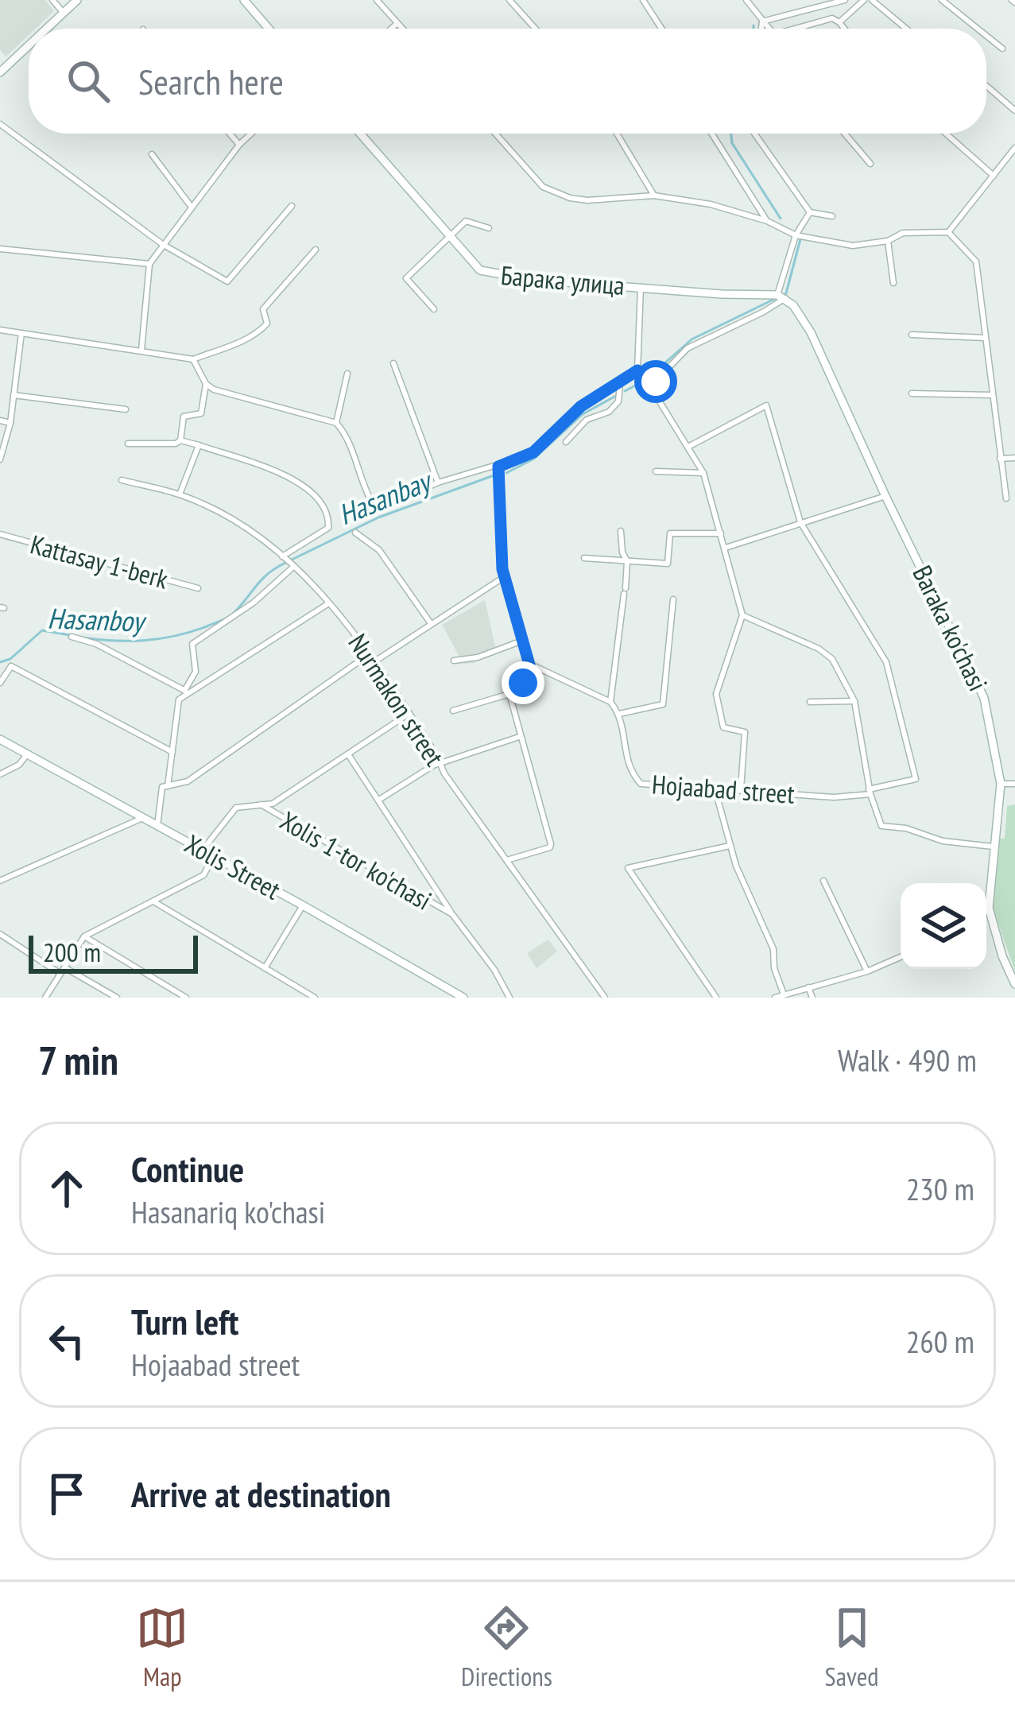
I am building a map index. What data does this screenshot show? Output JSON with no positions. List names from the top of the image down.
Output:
{
  "streets": {
    "main road": ["Барака улица", "Baraka ko'chasi", "Xolis Street"],
    "street": [
      "Kattasay 1-berk",
      "Nurmakon street",
      "Hojaabad street",
      "Xolis 1-tor ko'chasi"
    ]
  },
  "crossings": [
    ["Барака улица", "Baraka ko'chasi"]
  ],
  "water": ["Hasanbay", "Hasanboy"],
  "scale_bar": "200 m",
  "page": {
    "search": "Search here",
    "scale": "200 m",
    "heading": ["7 min", "Walk · 490 m"],
    "list": [
      ["Continue", "Hasanariq ko'chasi", "230 m"],
      ["Turn left", "Hojaabad street", "260 m"],
      "Arrive at destination"
    ],
    "nav": ["Map", "Directions", "Saved"]
  }
}
